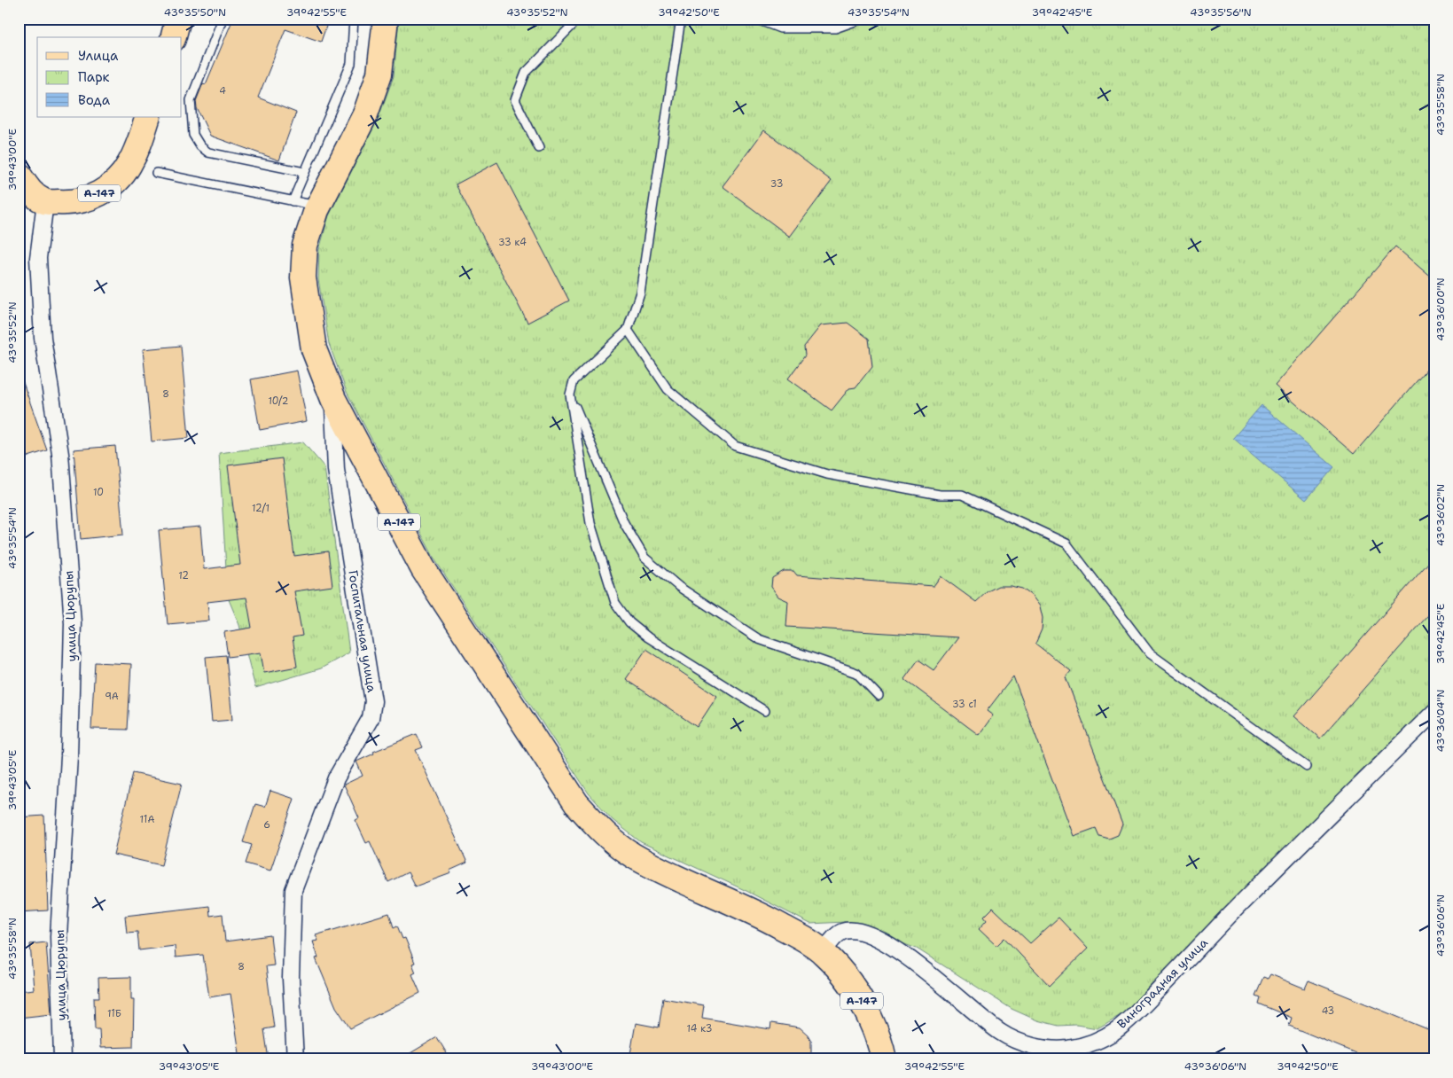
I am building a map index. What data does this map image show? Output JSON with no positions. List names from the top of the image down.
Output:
{
  "streets": {
    "main road": ["А-147"],
    "street": ["улица Цюрупы", "Госпитальная улица", "Виноградная улица"]
  },
  "crossings": [
    ["А-147", "улица Цюрупы"],
    ["А-147", "Госпитальная улица"],
    ["А-147", "Виноградная улица"]
  ],
  "house_numbers": [
    "4",
    "33",
    "33 к4",
    "8",
    "10/2",
    "10",
    "12/1",
    "12",
    "9А",
    "33 с1",
    "11А",
    "6",
    "8",
    "43",
    "11Б",
    "14 к3"
  ],
  "legend": ["Улица", "Парк", "Вода"],
  "coordinates": [
    "43°35'50\"N",
    "39°42'55\"E",
    "43°35'52\"N",
    "39°42'50\"E",
    "43°35'54\"N",
    "39°42'45\"E",
    "43°35'56\"N",
    "43°35'58\"N",
    "39°43'00\"E",
    "43°36'00\"N",
    "43°36'02\"N",
    "43°36'04\"N",
    "39°43'05\"E",
    "43°36'06\"N"
  ]
}
